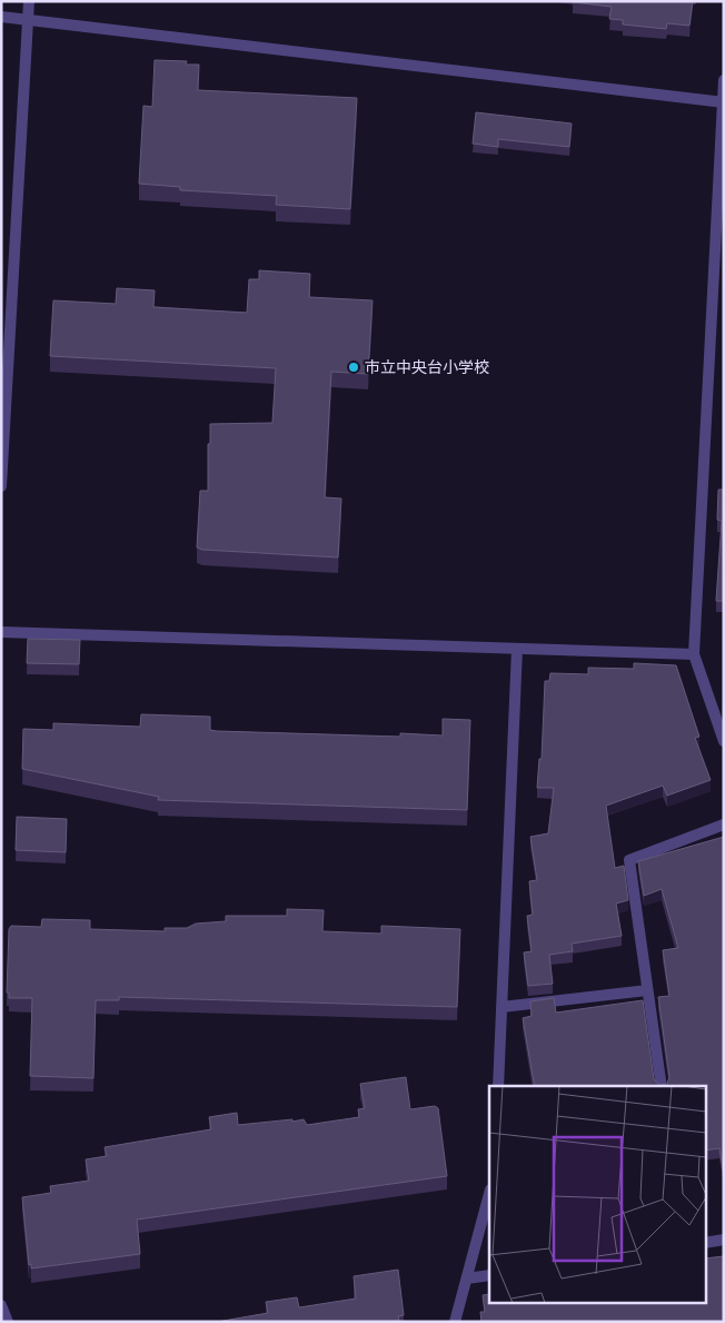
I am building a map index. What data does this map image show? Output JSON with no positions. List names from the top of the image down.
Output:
{
  "places": ["市立中央台小学校"]
}
